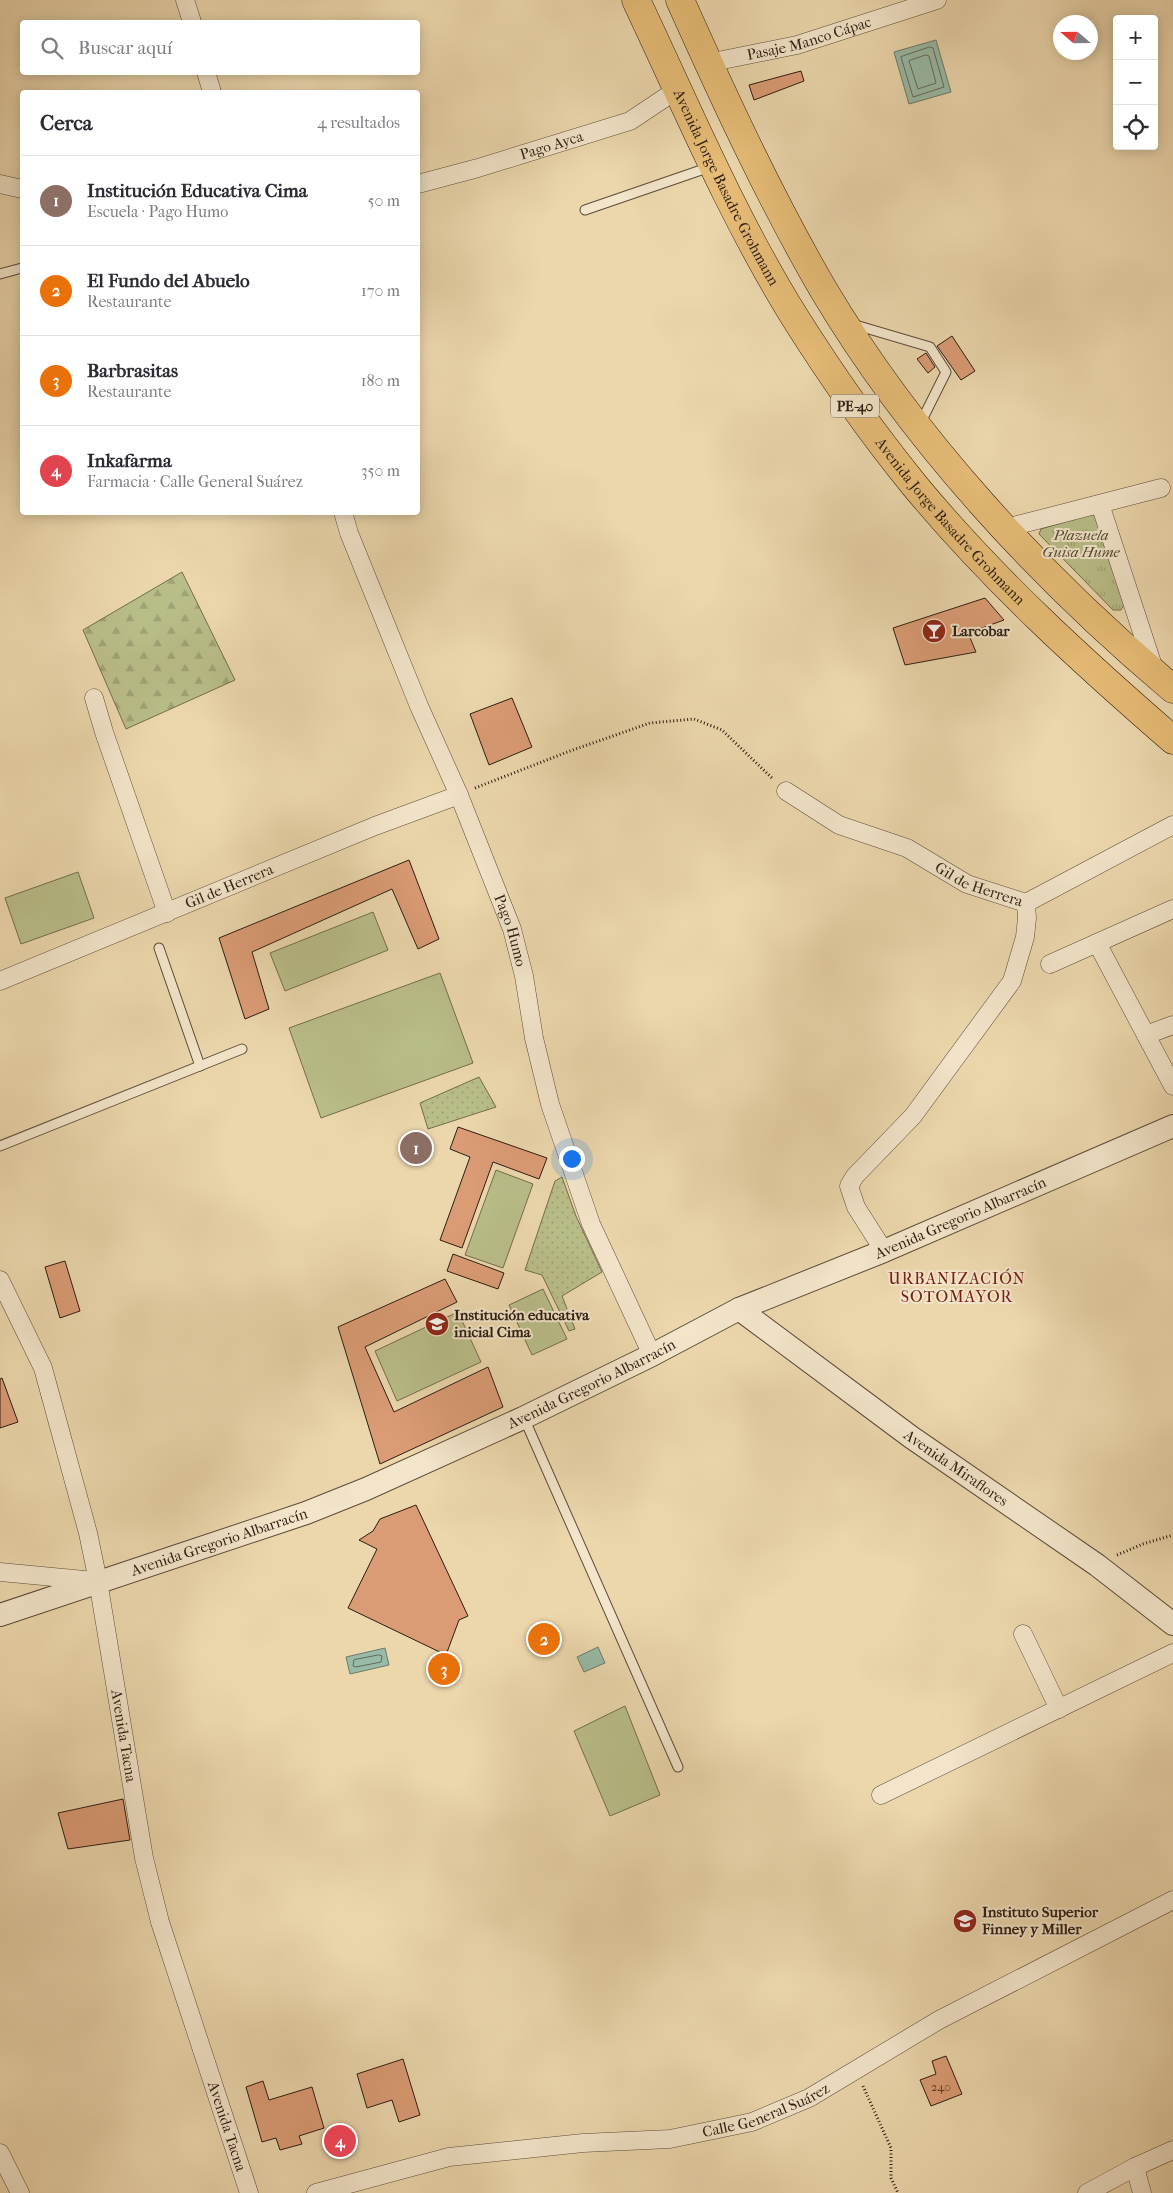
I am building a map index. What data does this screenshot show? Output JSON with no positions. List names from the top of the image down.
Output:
{
  "streets": {
    "highway": ["Avenida Jorge Basadre Grohmann", "PE-40"],
    "street": [
      "Pasaje Manco Cápac",
      "Pago Ayca",
      "Gil de Herrera",
      "Pago Humo",
      "Avenida Gregorio Albarracín",
      "Avenida Miraflores",
      "Avenida Tacna",
      "Calle General Suárez"
    ]
  },
  "crossings": [
    ["Pasaje Manco Cápac", "PE-40"],
    ["Pago Ayca", "Avenida Jorge Basadre Grohmann"],
    ["Gil de Herrera", "Pago Humo"],
    ["Pago Humo", "Avenida Gregorio Albarracín"],
    ["Avenida Gregorio Albarracín", "Avenida Miraflores"],
    ["Avenida Gregorio Albarracín", "Avenida Tacna"]
  ],
  "districts": ["URBANIZACIÓN SOTOMAYOR"],
  "parks": ["Plazuela Guisa Hume"],
  "places": {
    "bar": ["Larcobar"],
    "school or university": ["Institución educativa inicial Cima", "Instituto Superior Finney y Miller"]
  },
  "house_numbers": ["240"],
  "north": "left",
  "page": {
    "map_buttons": ["+", "−"],
    "search": "Buscar aquí",
    "heading": ["Cerca", "4 resultados"],
    "list": [
      {
        "mark": "1",
        "name": "Institución Educativa Cima",
        "note": "Escuela · Pago Humo",
        "value": "50 m"
      },
      {
        "mark": "2",
        "name": "El Fundo del Abuelo",
        "note": "Restaurante",
        "value": "170 m"
      },
      {
        "mark": "3",
        "name": "Barbrasitas",
        "note": "Restaurante",
        "value": "180 m"
      },
      {
        "mark": "4",
        "name": "Inkafarma",
        "note": "Farmacia · Calle General Suárez",
        "value": "350 m"
      }
    ],
    "pins": [
      "1",
      "2",
      "3",
      "4"
    ]
  }
}
